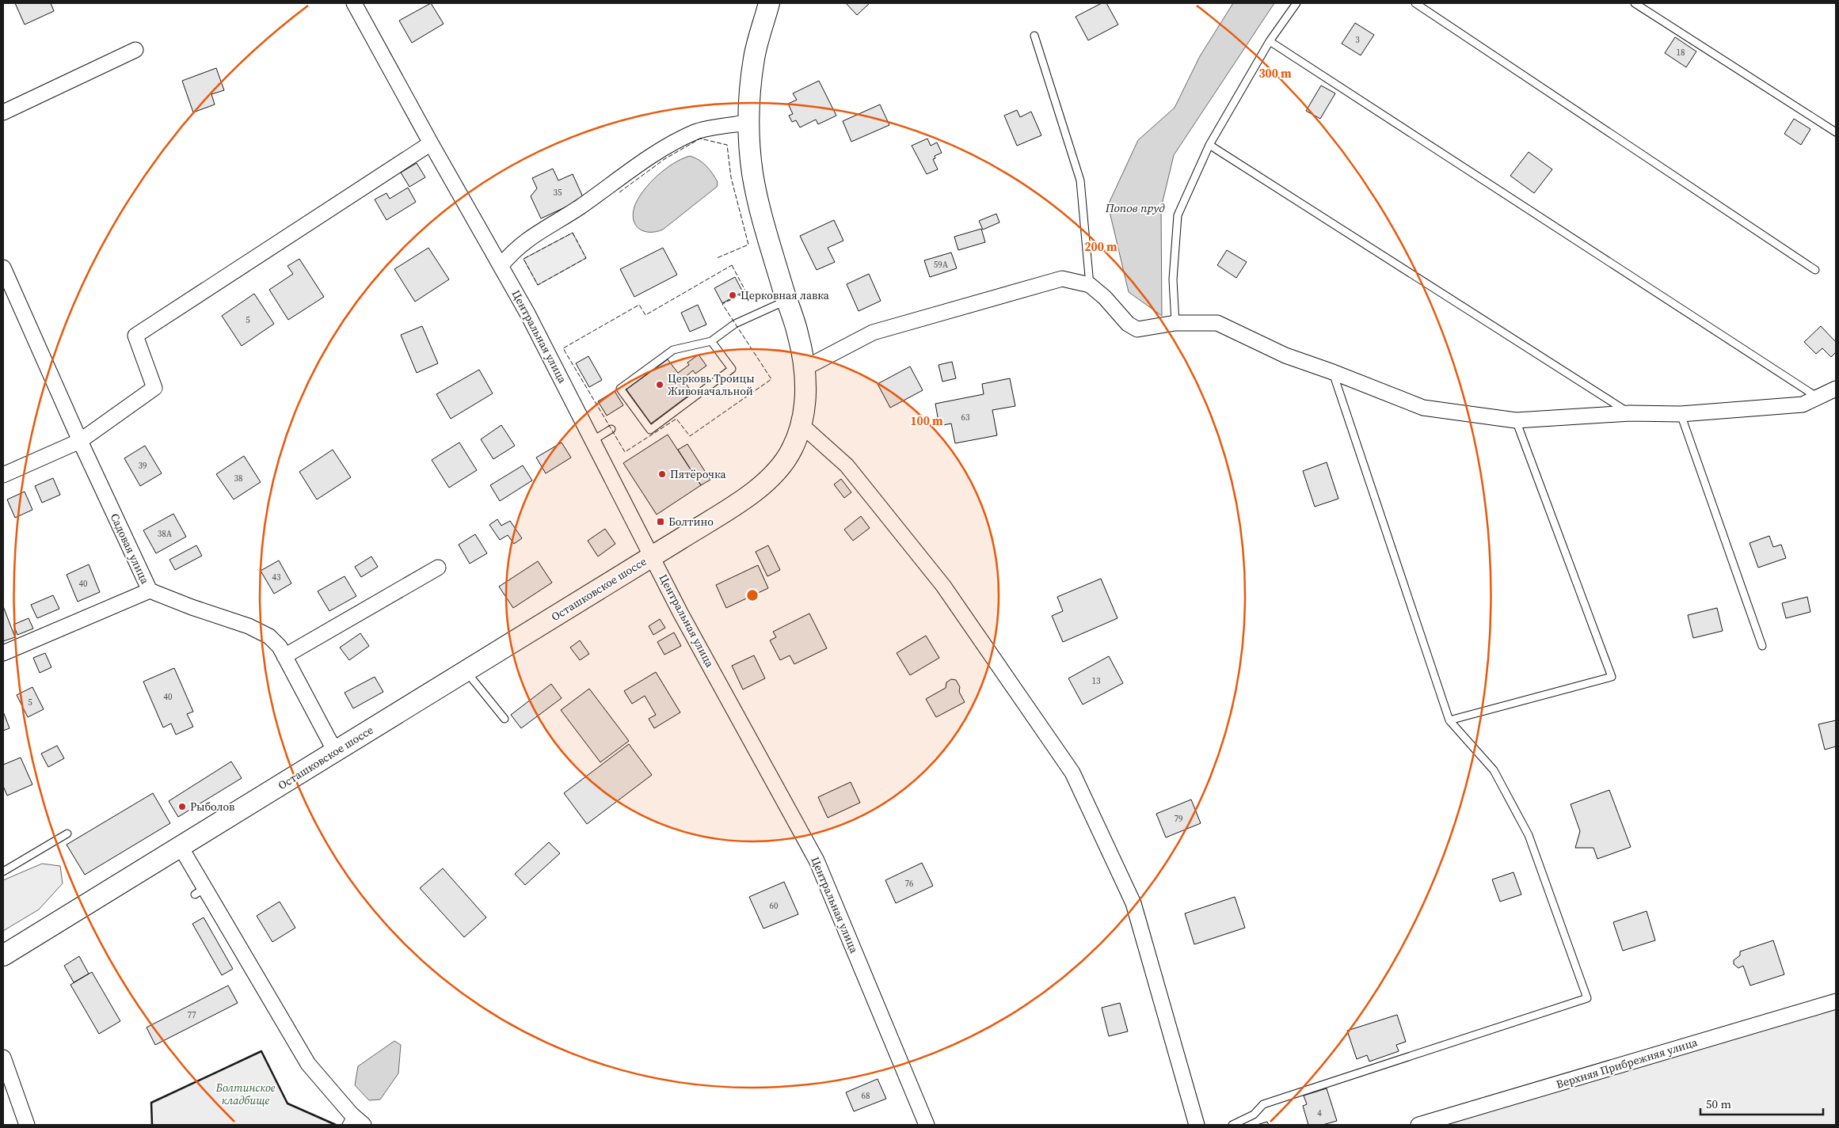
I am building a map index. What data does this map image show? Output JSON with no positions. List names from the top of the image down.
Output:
{
  "streets": {
    "main road": ["Осташковское шоссе"],
    "street": ["Центральная улица", "Садовая улица", "Верхняя Прибрежняя улица"]
  },
  "crossings": [
    ["Центральная улица", "Осташковское шоссе"],
    ["Садовая улица", "Осташковское шоссе"]
  ],
  "water": ["Попов пруд"],
  "parks": ["Болтинское кладбище"],
  "places": {
    "other": [
      "Церковная лавка",
      "Церковь Троицы Живоначальной",
      "Пятёрочка",
      "Рыболов"
    ],
    "transit": ["Болтино"]
  },
  "house_numbers": [
    "3",
    "18",
    "35",
    "59А",
    "5",
    "63",
    "39",
    "38",
    "38А",
    "43",
    "40",
    "13",
    "40",
    "5",
    "79",
    "76",
    "60",
    "77",
    "68",
    "4"
  ],
  "scale_bar": "50 m",
  "rings": ["300 m", "200 m", "100 m"]
}
